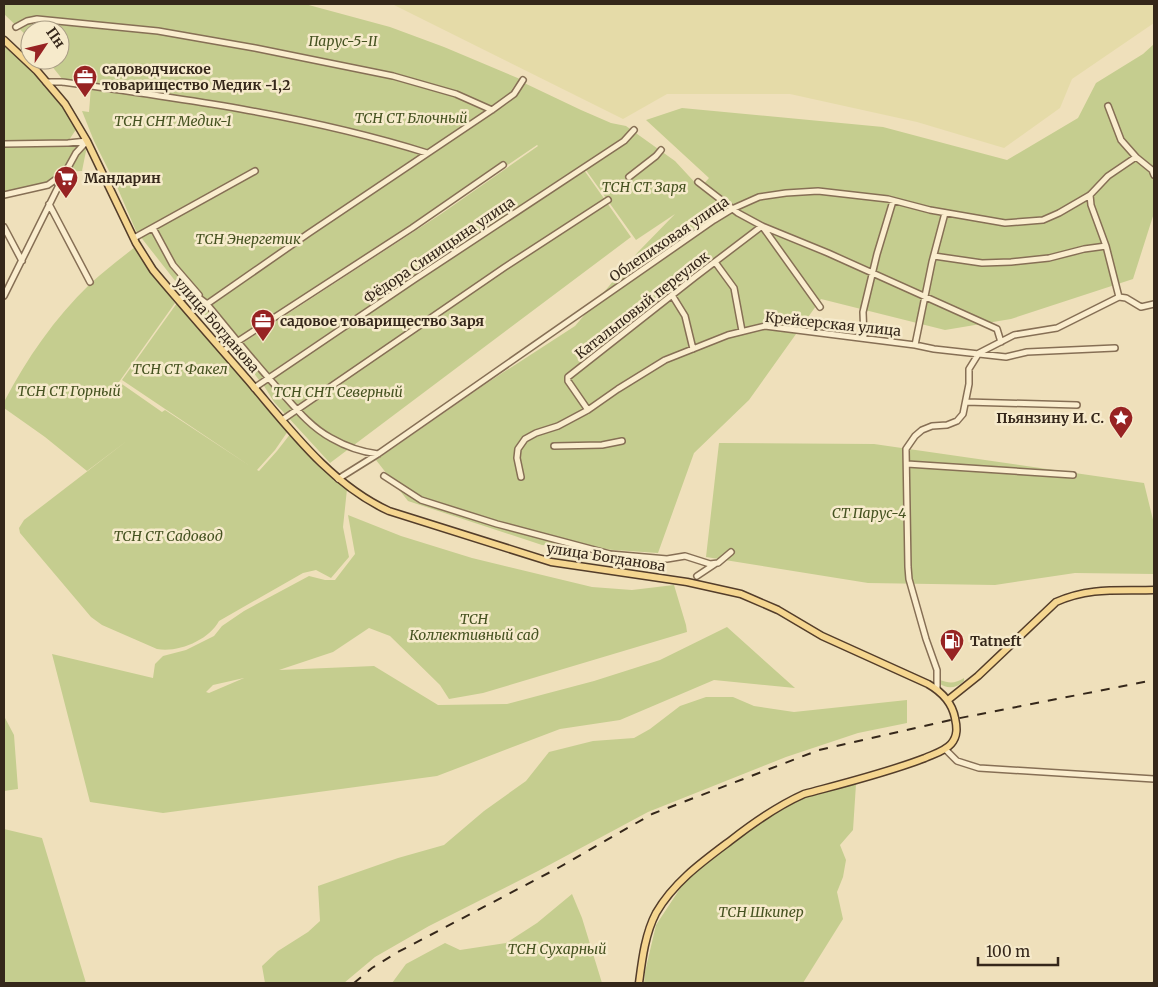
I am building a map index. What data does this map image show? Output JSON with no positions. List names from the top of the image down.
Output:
{
  "streets": {
    "main road": ["улица Богданова"],
    "street": [
      "Облепиховая улица",
      "Фёдора Синицына улица",
      "Катальповый переулок",
      "Крейсерская улица"
    ]
  },
  "crossings": [
    ["Облепиховая улица", "улица Богданова"],
    ["Фёдора Синицына улица", "улица Богданова"],
    ["Катальповый переулок", "Крейсерская улица"]
  ],
  "parks": [
    "Парус-5-II",
    "ТСН СТ Блочный",
    "ТСН СНТ Медик-1",
    "ТСН СТ Заря",
    "ТСН Энергетик",
    "ТСН СТ Факел",
    "ТСН СТ Горный",
    "ТСН СНТ Северный",
    "СТ Парус-4",
    "ТСН СТ Садовод",
    "ТСН Коллективный сад",
    "ТСН Шкипер",
    "ТСН Сухарный"
  ],
  "places": {
    "office": ["садоводчиское товарищество Медик -1,2", "садовое товарищество Заря"],
    "supermarket": ["Мандарин"],
    "place": ["Пьянзину И. С."],
    "fuel station": ["Tatneft"]
  },
  "scale_bar": "100 m",
  "north": "top right"
}
